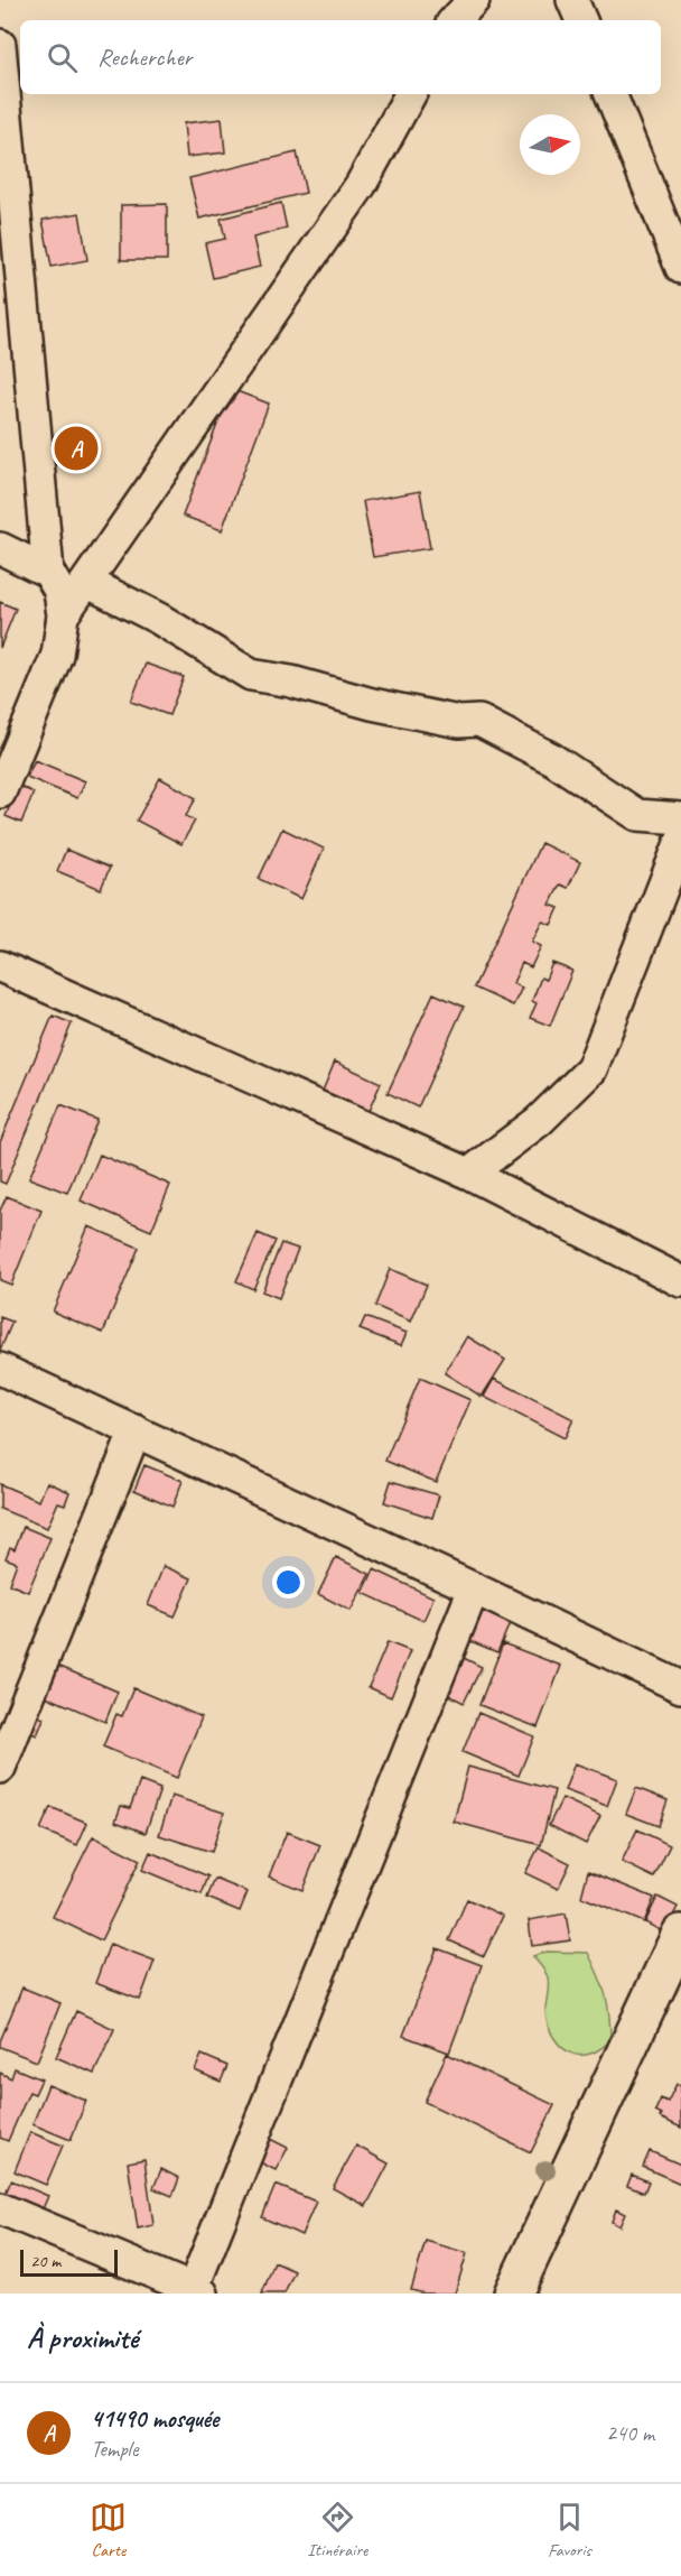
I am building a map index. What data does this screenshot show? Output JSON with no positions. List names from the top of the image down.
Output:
{
  "scale_bar": "20 m",
  "north": "right",
  "page": {
    "search": "Rechercher",
    "pins": "A",
    "scale": "20 m",
    "heading": "À proximité",
    "list": [
      {
        "mark": "A",
        "name": "41490 mosquée",
        "note": "Temple",
        "value": "240 m"
      }
    ],
    "nav": ["Carte", "Itinéraire", "Favoris"]
  }
}
